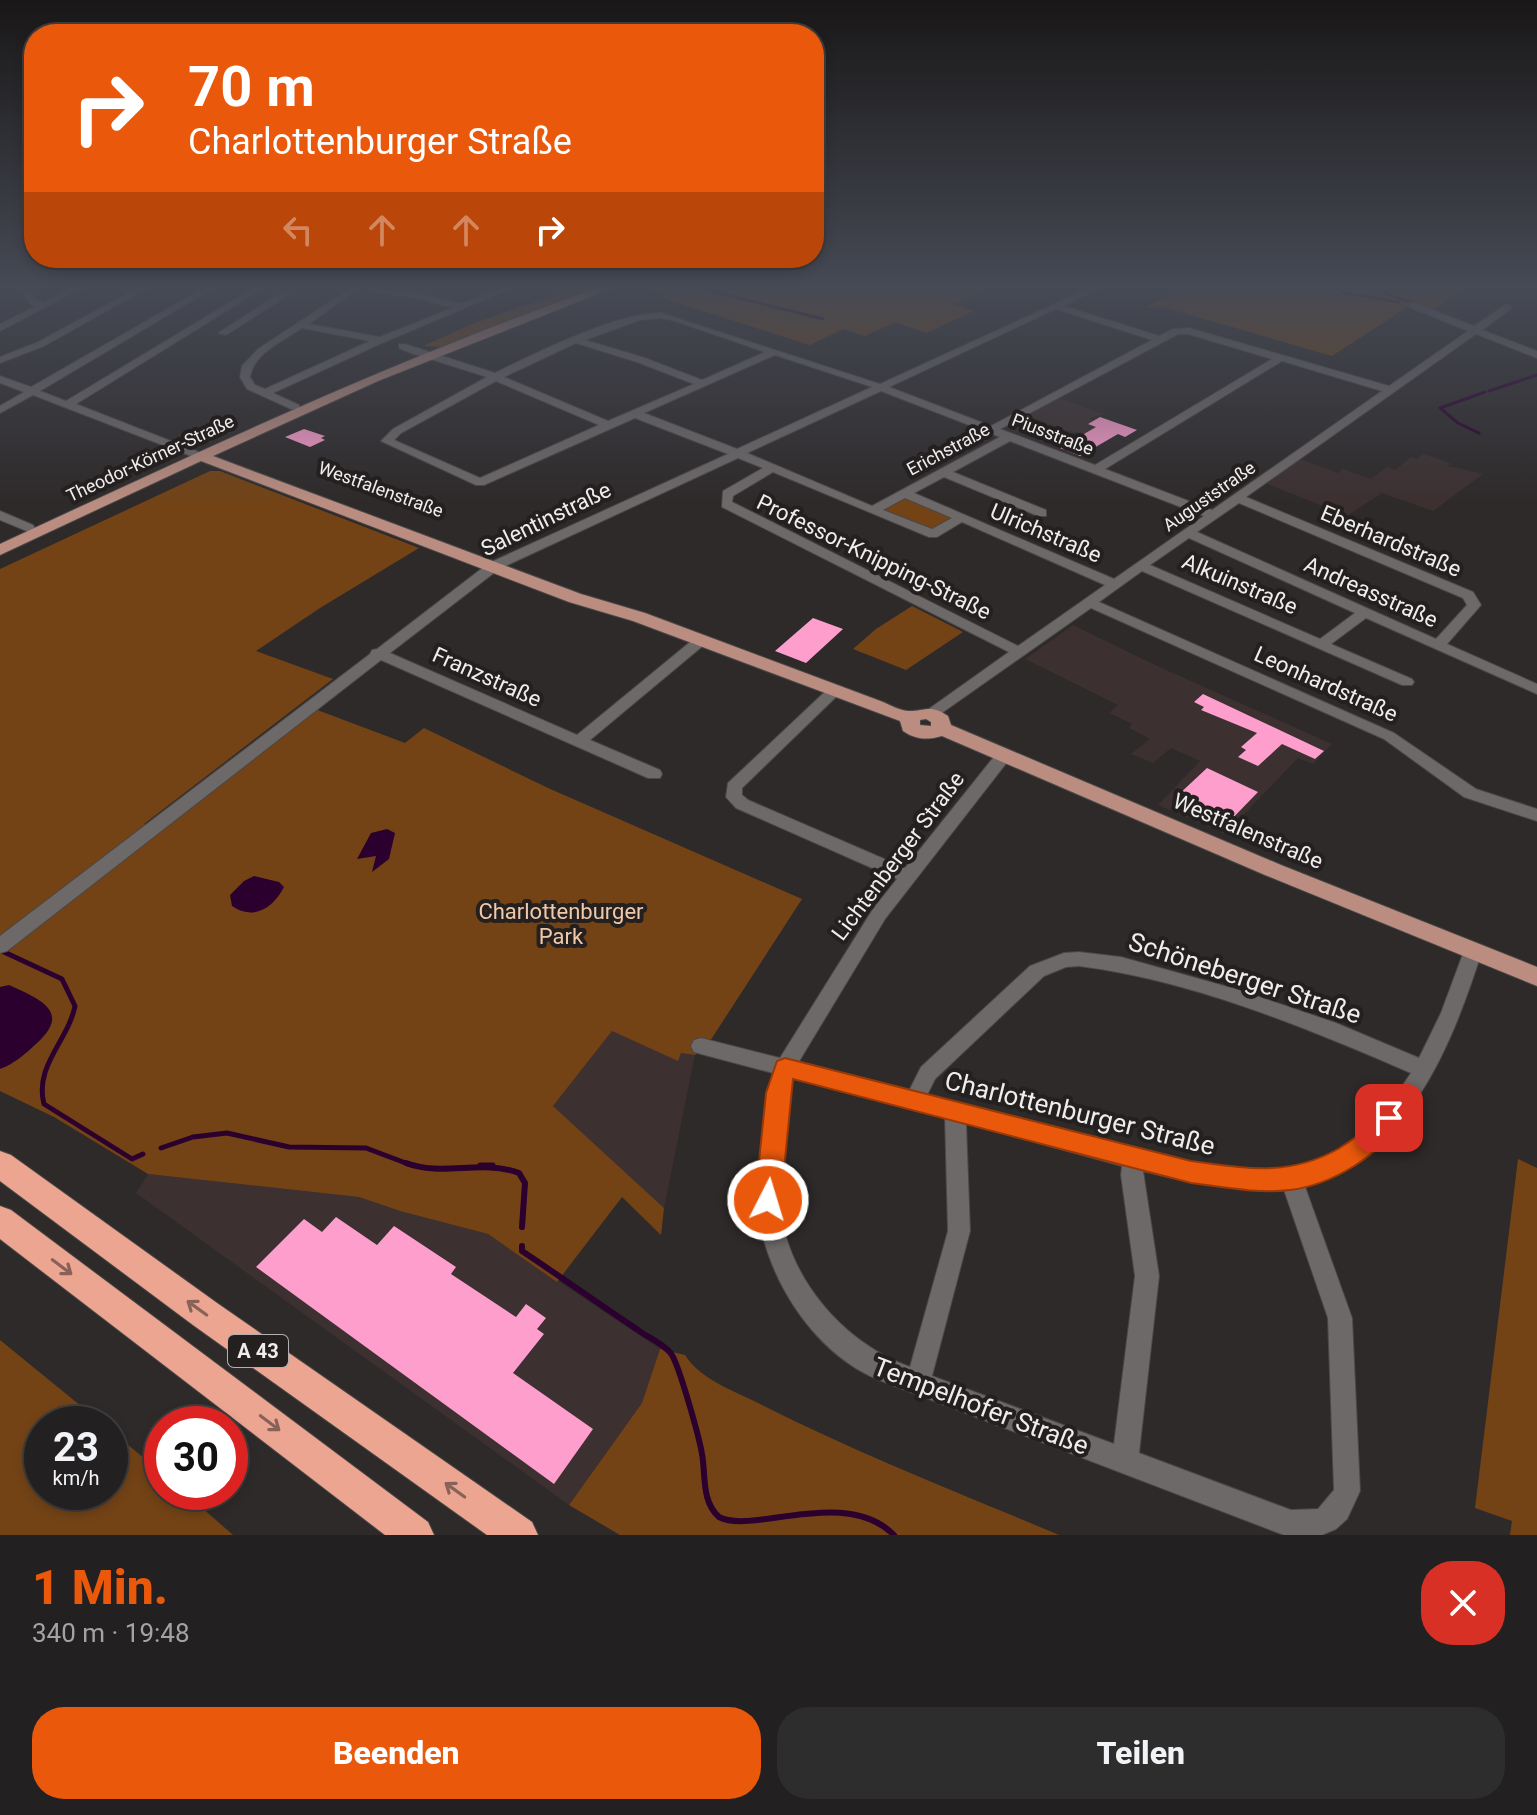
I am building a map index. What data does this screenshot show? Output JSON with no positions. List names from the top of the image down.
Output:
{
  "streets": {
    "highway": ["A 43"],
    "main road": ["Theodor-Körner-Straße", "Westfalenstraße"],
    "street": [
      "Piusstraße",
      "Erichstraße",
      "Auguststraße",
      "Salentinstraße",
      "Ulrichstraße",
      "Eberhardstraße",
      "Professor-Knipping-Straße",
      "Alkuinstraße",
      "Andreasstraße",
      "Franzstraße",
      "Leonhardstraße",
      "Lichtenberger Straße",
      "Schöneberger Straße",
      "Charlottenburger Straße",
      "Tempelhofer Straße"
    ]
  },
  "crossings": [
    ["Piusstraße", "Erichstraße"],
    ["Piusstraße", "Auguststraße"],
    ["Piusstraße", "Salentinstraße"],
    ["Erichstraße", "Ulrichstraße"],
    ["Theodor-Körner-Straße", "Westfalenstraße"],
    ["Westfalenstraße", "Auguststraße"],
    ["Westfalenstraße", "Salentinstraße"],
    ["Westfalenstraße", "Lichtenberger Straße"],
    ["Westfalenstraße", "Charlottenburger Straße"],
    ["Auguststraße", "Ulrichstraße"],
    ["Auguststraße", "Eberhardstraße"],
    ["Auguststraße", "Professor-Knipping-Straße"],
    ["Auguststraße", "Alkuinstraße"],
    ["Auguststraße", "Andreasstraße"],
    ["Auguststraße", "Leonhardstraße"],
    ["Salentinstraße", "Ulrichstraße"],
    ["Salentinstraße", "Franzstraße"],
    ["Ulrichstraße", "Professor-Knipping-Straße"],
    ["Eberhardstraße", "Andreasstraße"],
    ["Lichtenberger Straße", "Charlottenburger Straße"],
    ["Lichtenberger Straße", "Tempelhofer Straße"],
    ["Schöneberger Straße", "Charlottenburger Straße"],
    ["Charlottenburger Straße", "Tempelhofer Straße"]
  ],
  "parks": ["Charlottenburger Park"],
  "page": {
    "turn": ["70 m", "Charlottenburger Straße"],
    "speed": "23 km/h",
    "limit": "30",
    "heading": ["1 Min.", "340 m · 19:48"],
    "buttons": ["Beenden", "Teilen"]
  }
}
